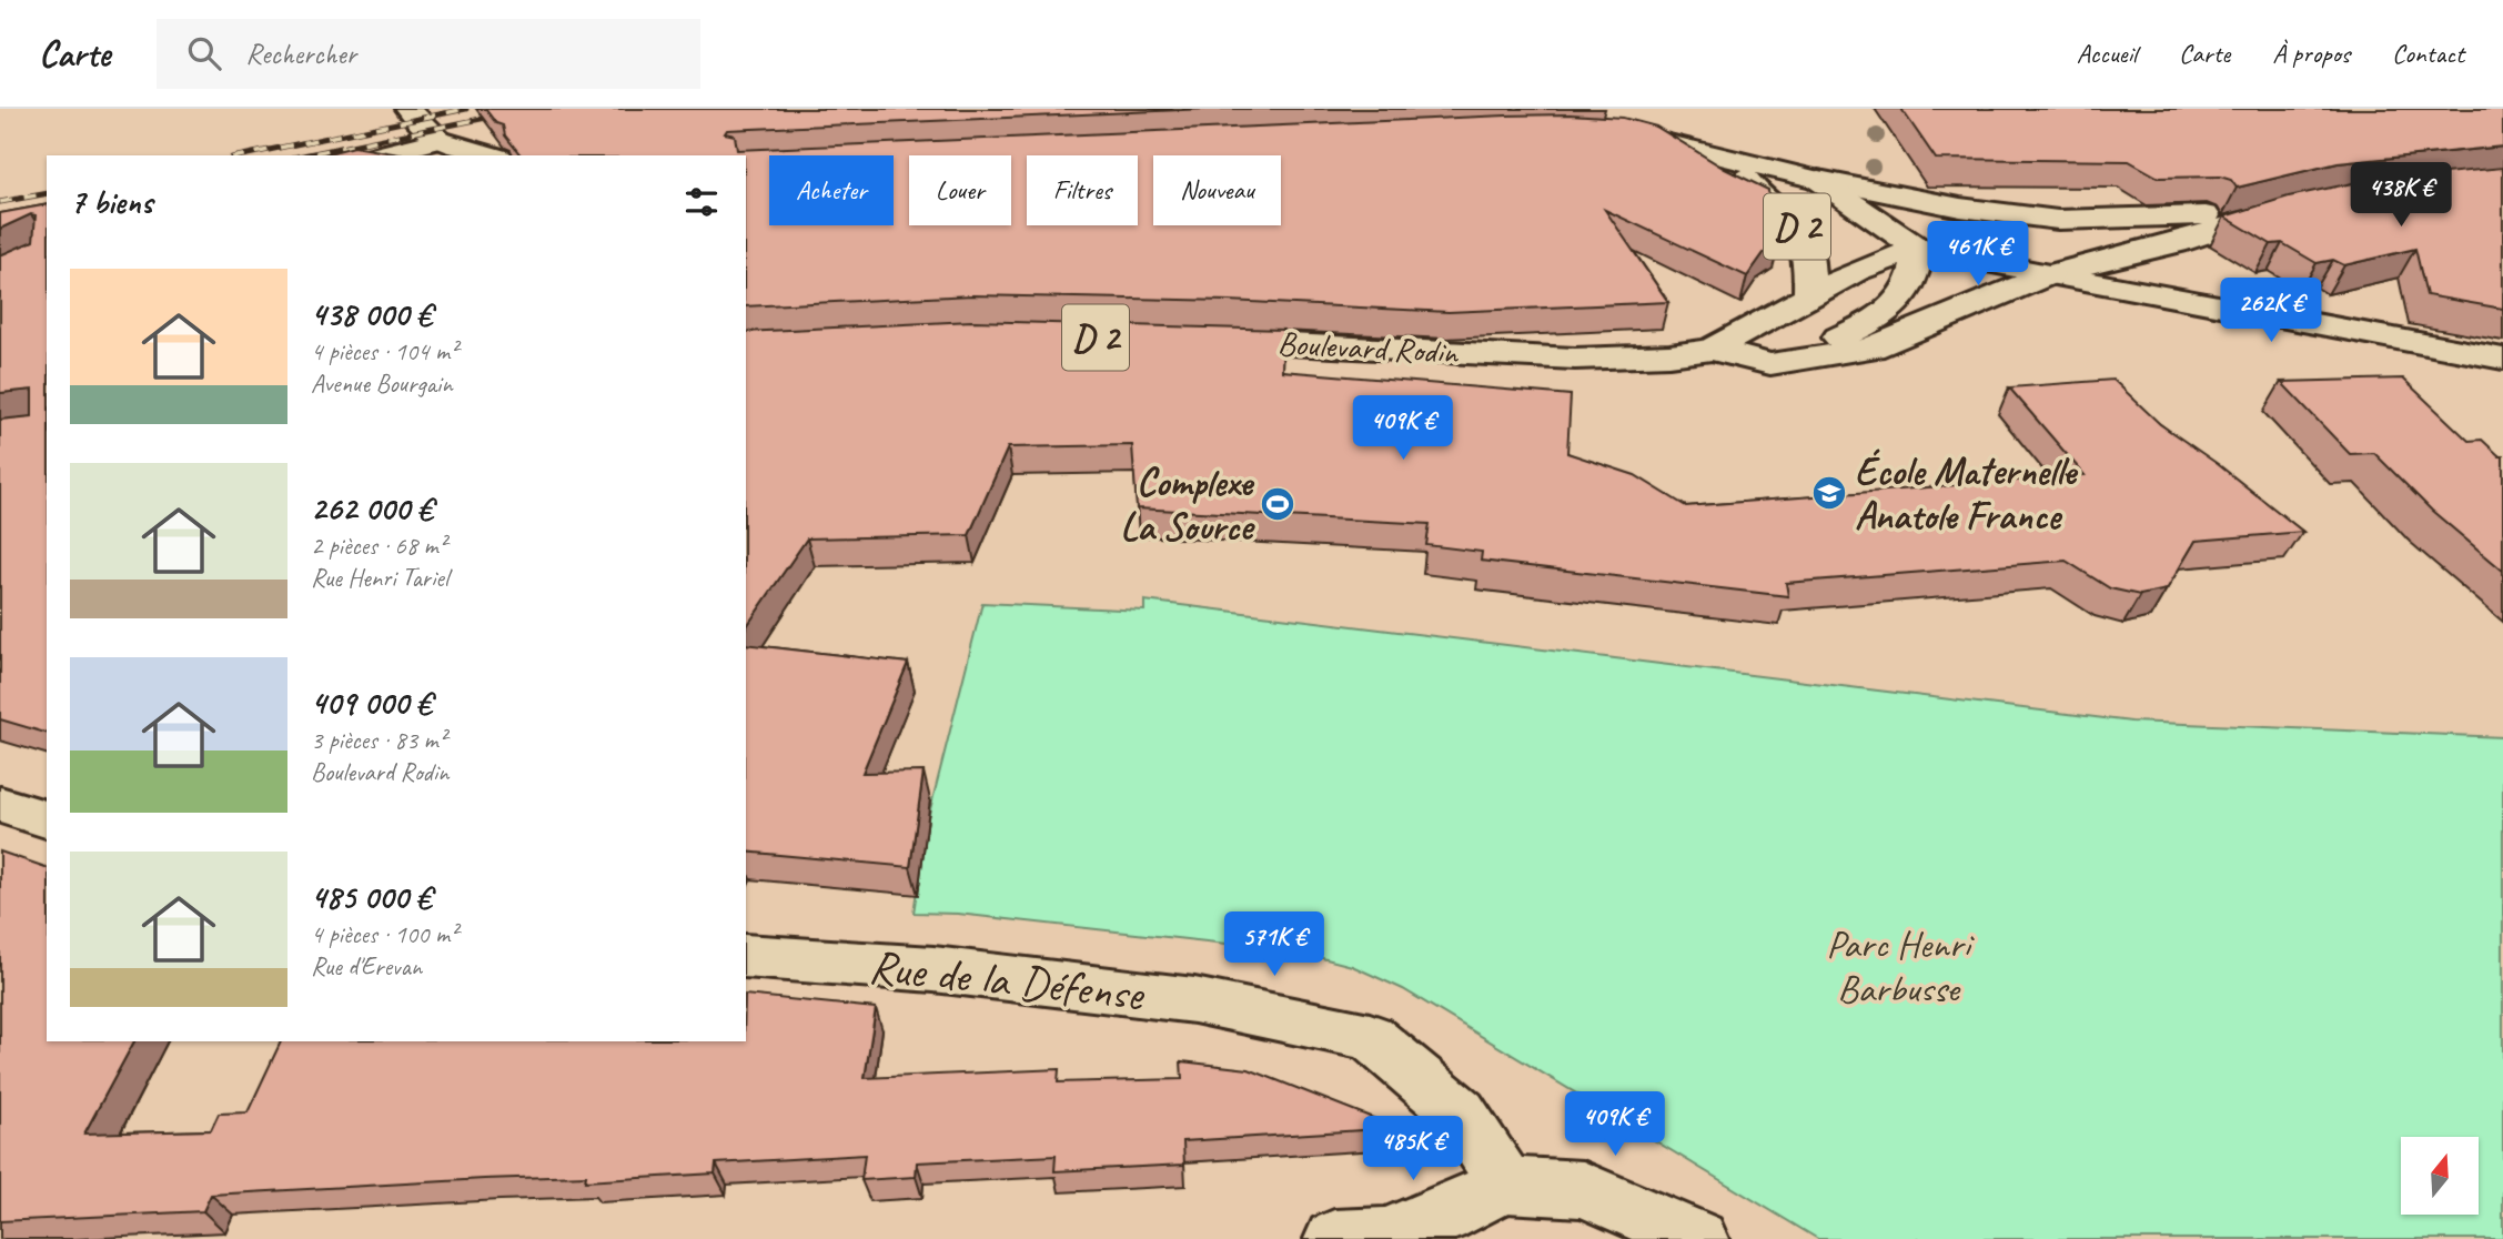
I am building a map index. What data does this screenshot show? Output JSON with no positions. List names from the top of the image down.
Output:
{
  "streets": {
    "main road": ["D 2", "Boulevard Rodin", "Rue de la Défense"]
  },
  "crossings": [
    ["D 2", "Boulevard Rodin"]
  ],
  "parks": ["Parc Henri Barbusse"],
  "places": {
    "school or university": ["École Maternelle Anatole France"],
    "sports": ["Complexe La Source"]
  },
  "north": "top",
  "page": {
    "header": "Carte",
    "search": "Rechercher",
    "nav": [
      "Accueil",
      "Carte",
      "À propos",
      "Contact"
    ],
    "chip": [
      "Acheter",
      "Louer",
      "Filtres",
      "Nouveau"
    ],
    "heading": "7 biens",
    "price": [
      "438K €",
      "461K €",
      "262K €",
      "409K €",
      "571K €",
      "409K €",
      "485K €"
    ],
    "list": [
      {
        "name": "438 000 €",
        "note": "4 pièces · 104 m² · Avenue Bourgain"
      },
      {
        "name": "262 000 €",
        "note": "2 pièces · 68 m² · Rue Henri Tariel"
      },
      {
        "name": "409 000 €",
        "note": "3 pièces · 83 m² · Boulevard Rodin"
      },
      {
        "name": "485 000 €",
        "note": "4 pièces · 100 m² · Rue d'Erevan"
      }
    ]
  }
}
